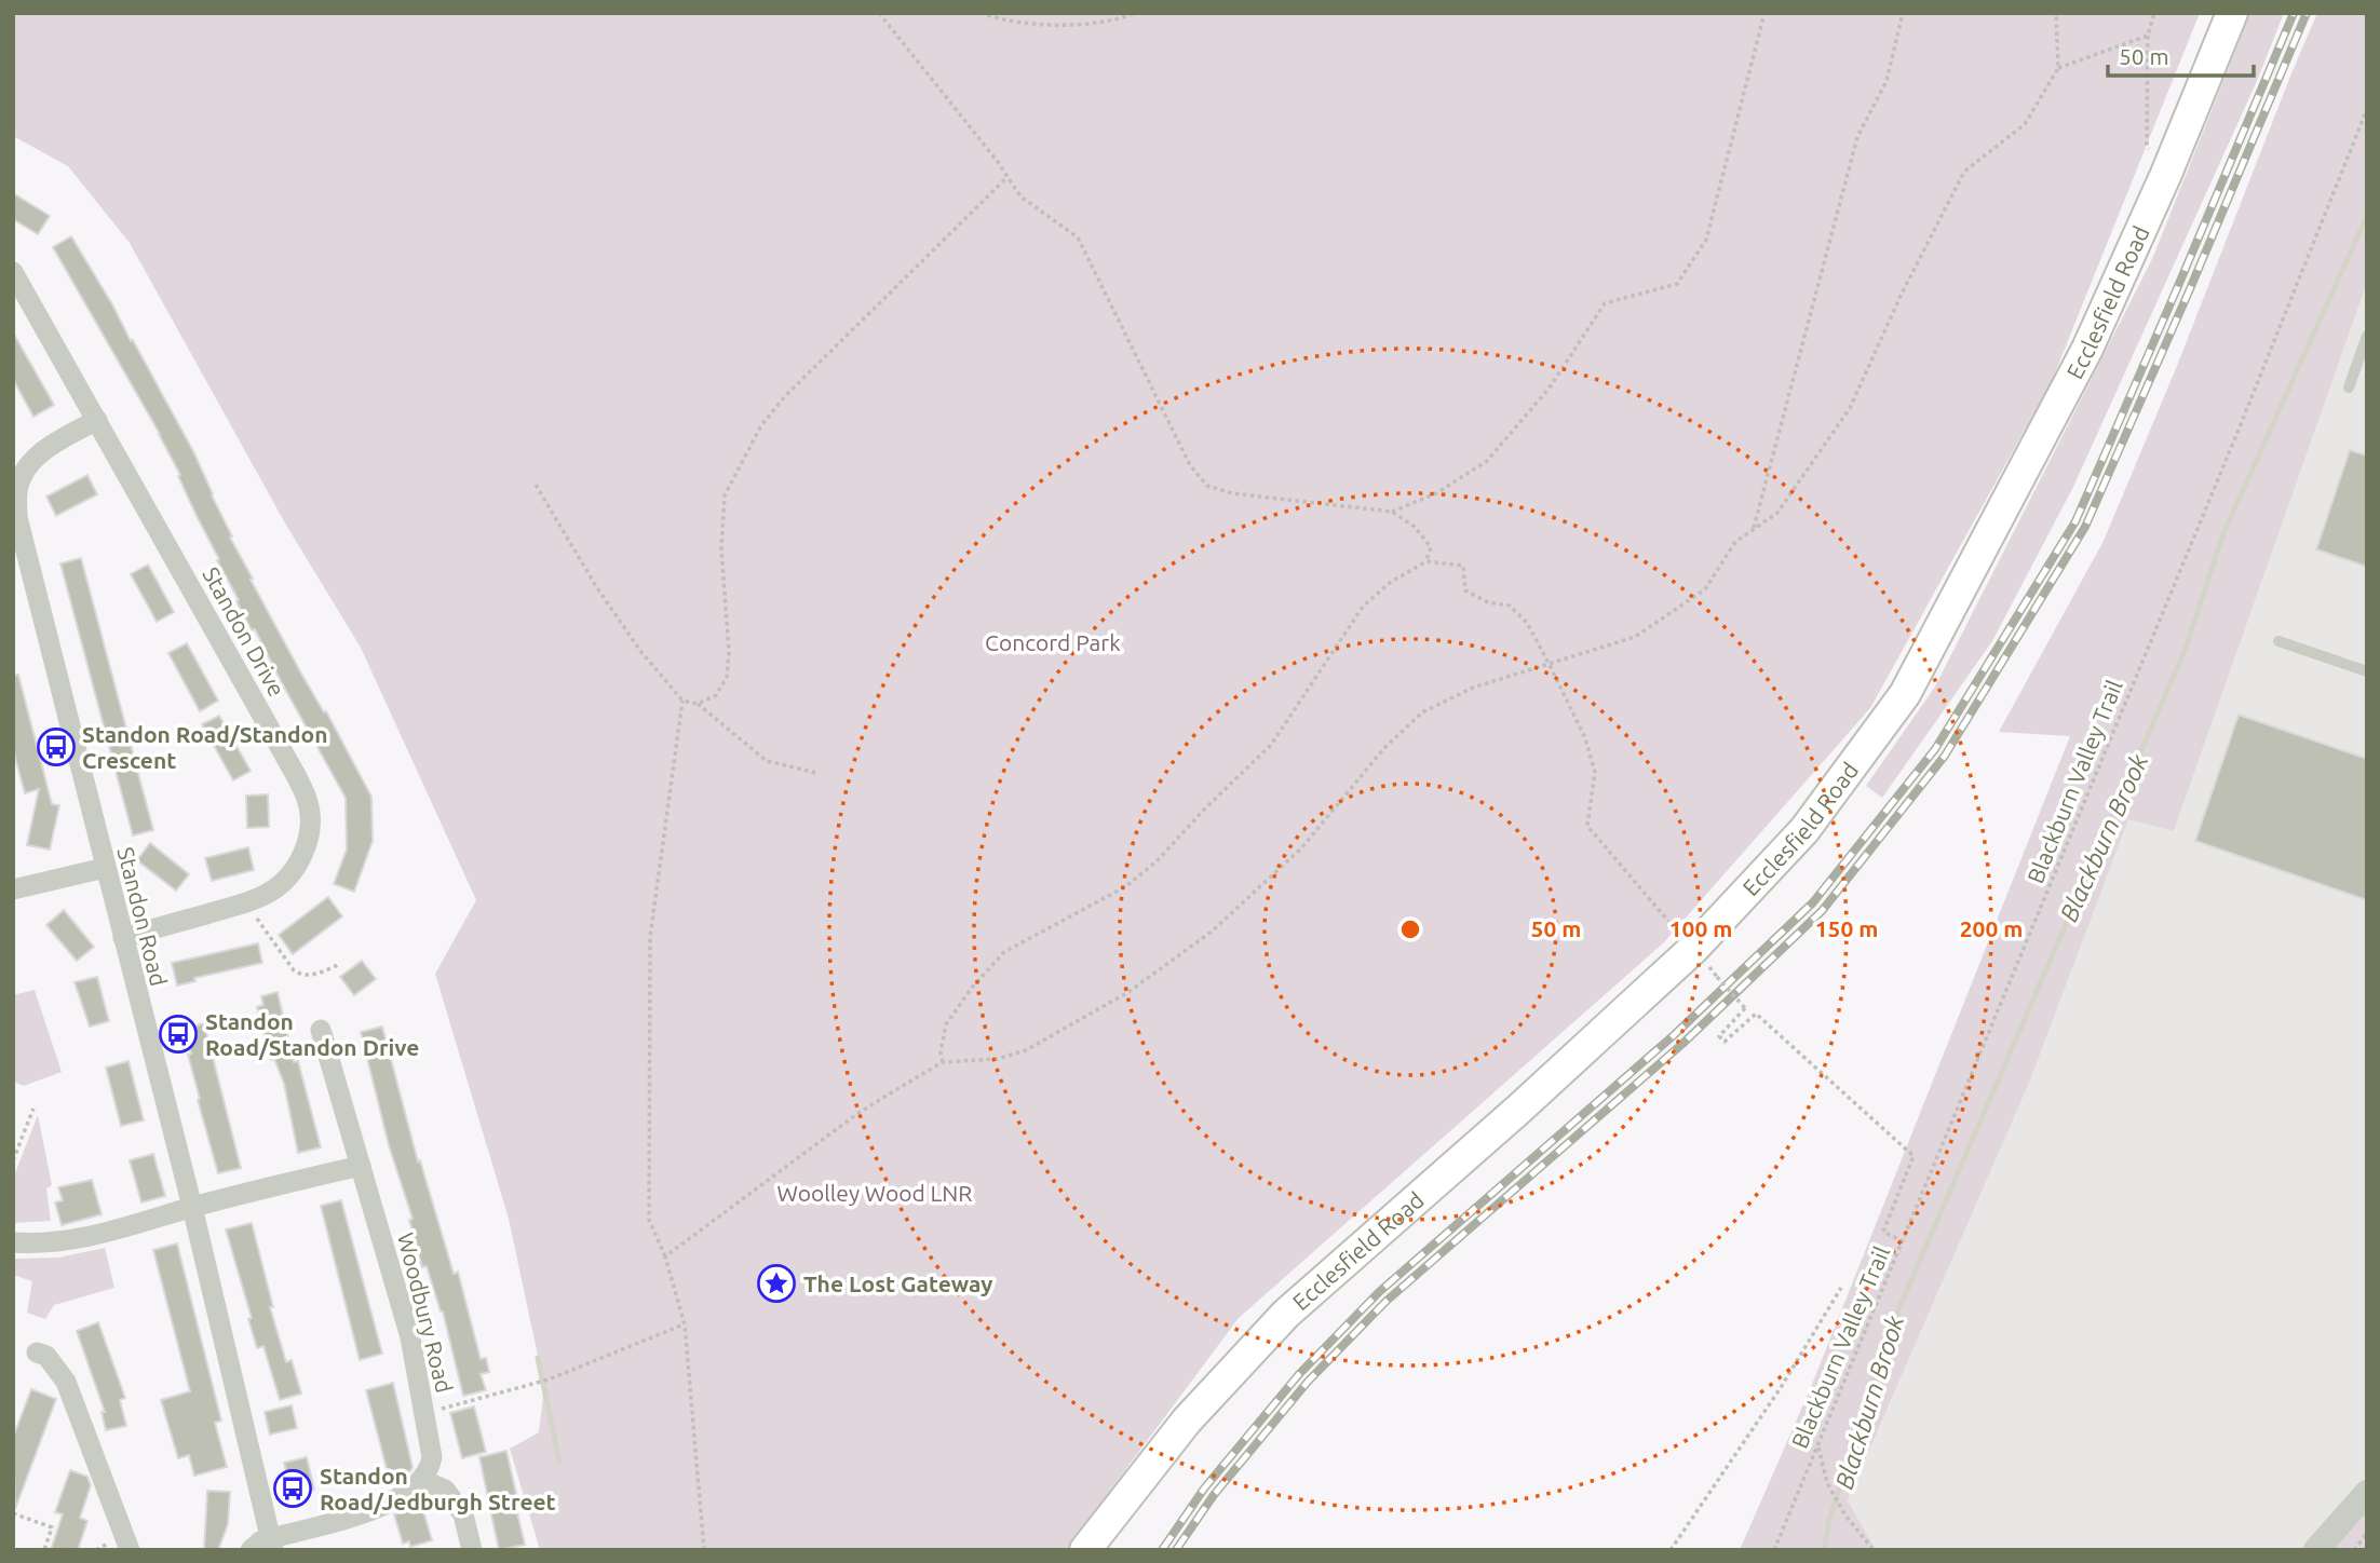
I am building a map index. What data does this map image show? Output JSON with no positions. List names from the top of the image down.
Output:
{
  "streets": {
    "main road": ["Ecclesfield Road"],
    "street": ["Standon Drive", "Standon Road", "Woodbury Road"],
    "path": ["Blackburn Valley Trail"]
  },
  "crossings": [
    ["Standon Drive", "Standon Road"]
  ],
  "water": ["Blackburn Brook"],
  "parks": ["Concord Park", "Woolley Wood LNR"],
  "places": {
    "bus stop": ["Standon Road/Standon Crescent", "Standon Road/Standon Drive", "Standon Road/Jedburgh Street"],
    "place": ["The Lost Gateway"]
  },
  "scale_bar": "50 m",
  "rings": [
    "50 m",
    "100 m",
    "150 m",
    "200 m"
  ]
}
